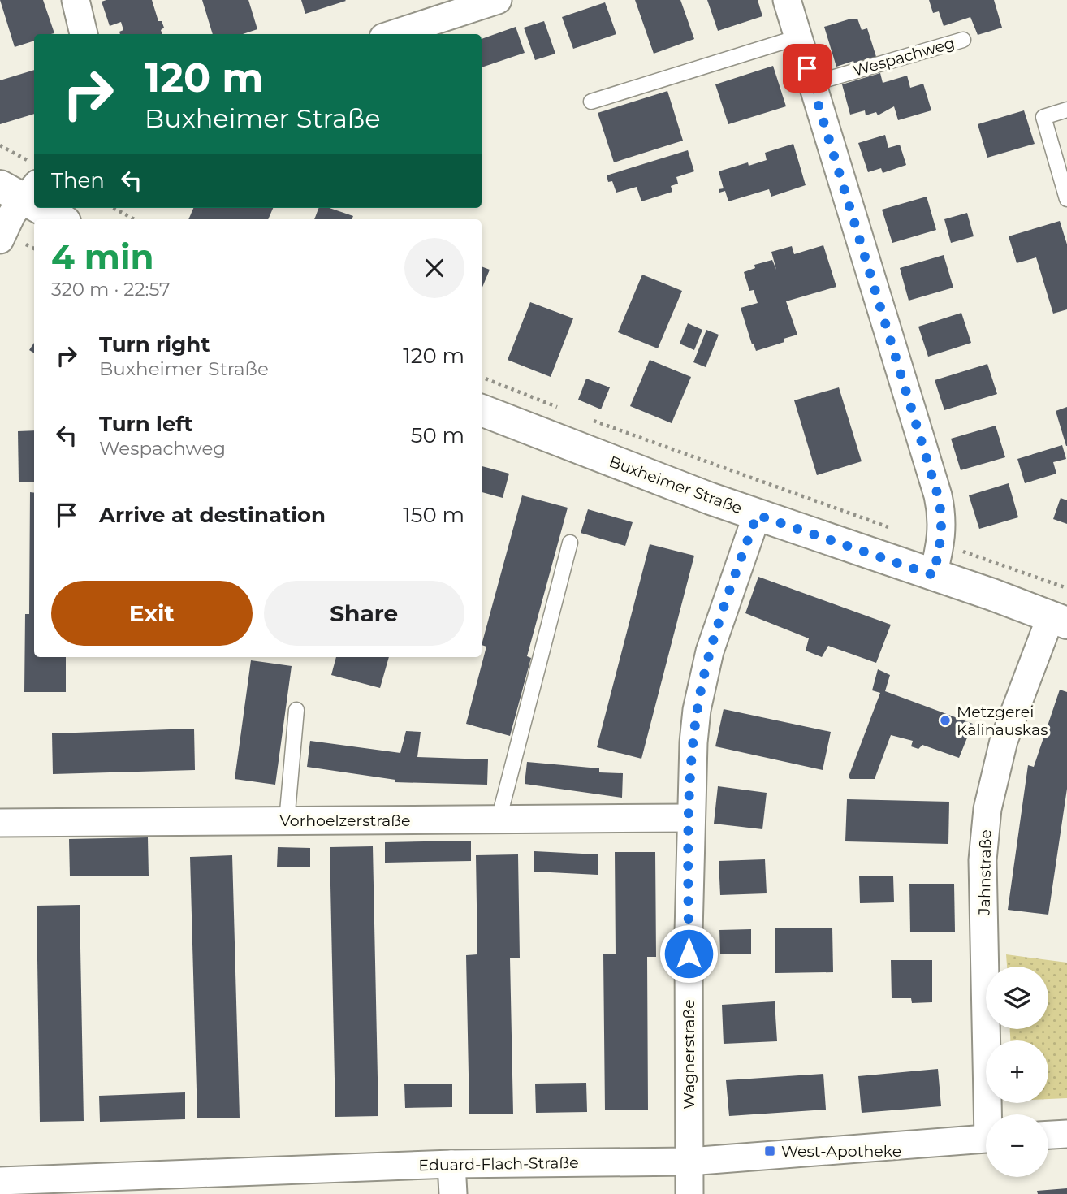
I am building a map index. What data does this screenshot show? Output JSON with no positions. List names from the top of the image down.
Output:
{
  "streets": {
    "main road": ["Buxheimer Straße"],
    "street": [
      "Vorhoelzerstraße",
      "Jahnstraße",
      "Wagnerstraße",
      "Eduard-Flach-Straße"
    ],
    "lane": ["Wespachweg"]
  },
  "crossings": [
    ["Buxheimer Straße", "Jahnstraße"],
    ["Buxheimer Straße", "Wagnerstraße"],
    ["Vorhoelzerstraße", "Wagnerstraße"],
    ["Wagnerstraße", "Eduard-Flach-Straße"]
  ],
  "places": {
    "other": ["Metzgerei Kalinauskas"],
    "transit": ["West-Apotheke"]
  },
  "page": {
    "turn": ["120 m", "Buxheimer Straße"],
    "then": "Then",
    "heading": ["4 min", "320 m · 22:57"],
    "list": [
      {
        "name": "Turn right",
        "note": "Buxheimer Straße",
        "value": "120 m"
      },
      {
        "name": "Turn left",
        "note": "Wespachweg",
        "value": "50 m"
      },
      {
        "name": "Arrive at destination",
        "value": "150 m"
      }
    ],
    "buttons": ["Exit", "Share"],
    "map_buttons": ["+", "−"]
  }
}
